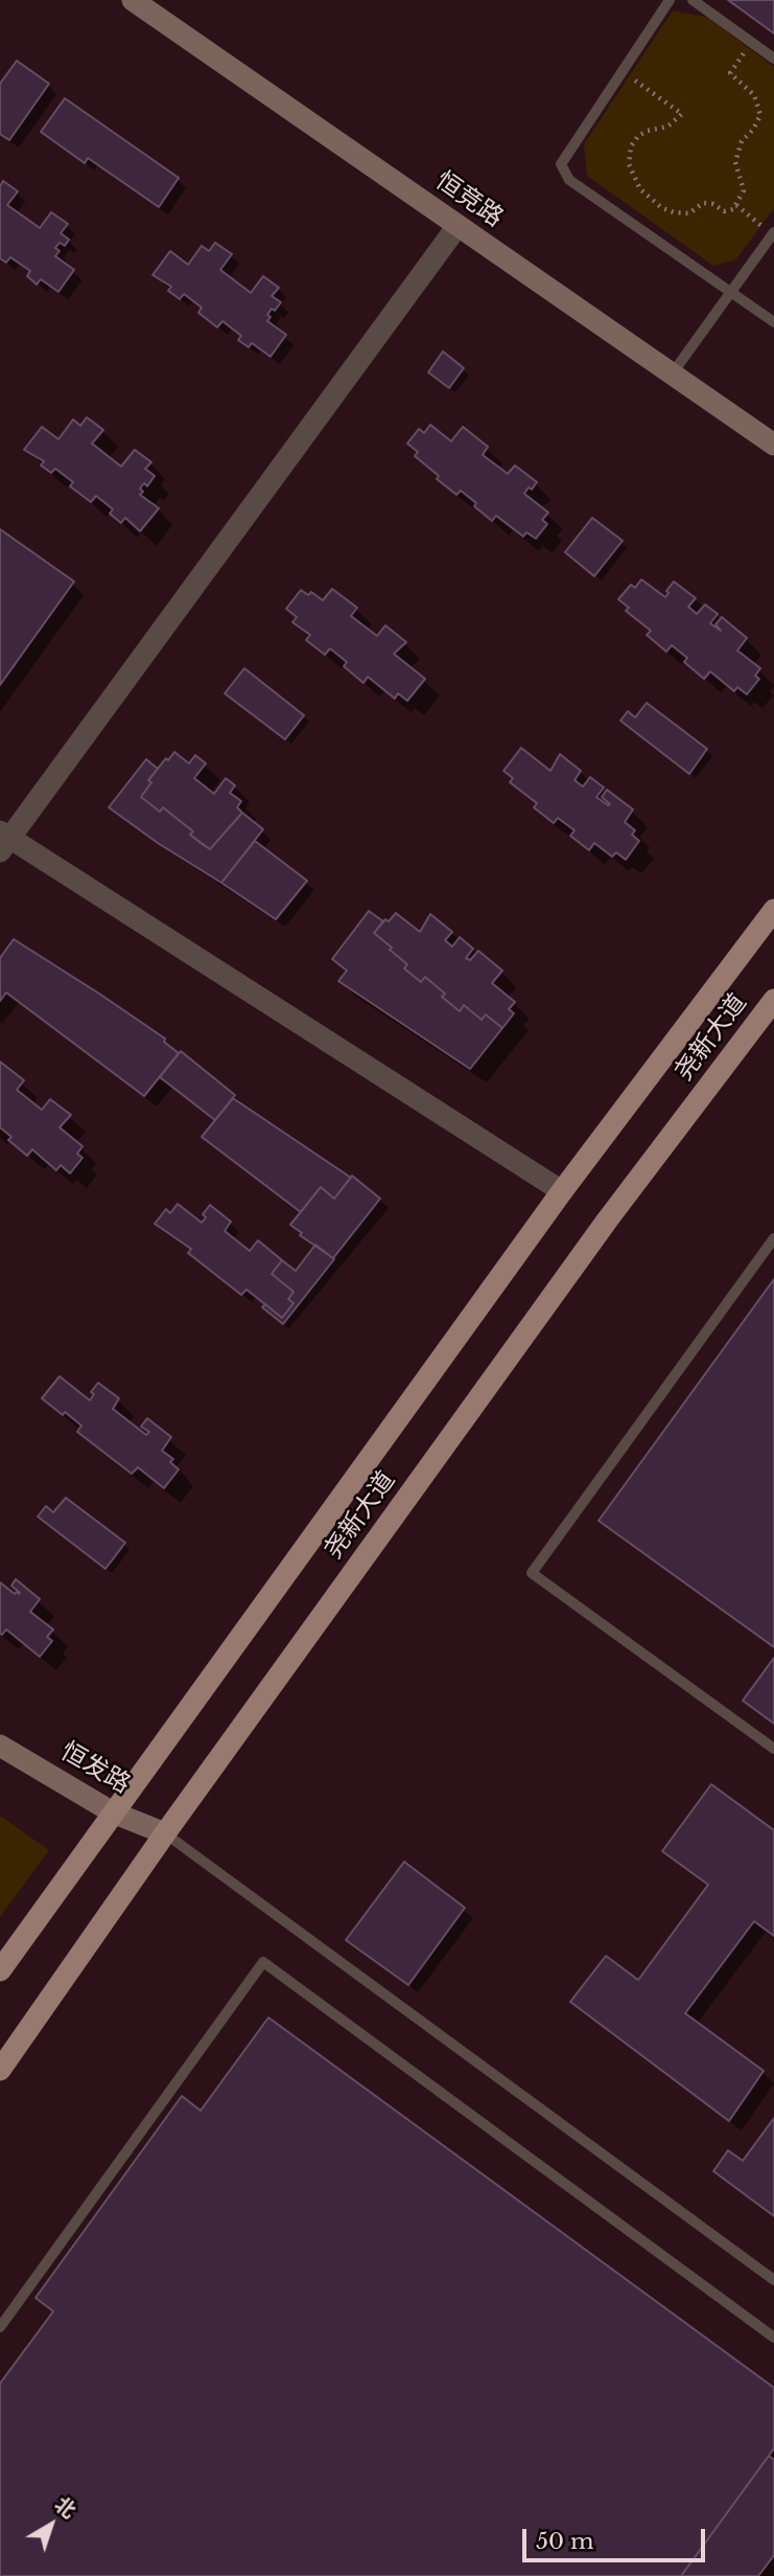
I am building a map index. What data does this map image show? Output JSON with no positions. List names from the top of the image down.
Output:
{
  "streets": {
    "main road": ["尧新大道"],
    "street": ["恒竞路", "恒发路"]
  },
  "crossings": [
    ["尧新大道", "恒发路"]
  ],
  "scale_bar": "50 m",
  "north": "top right"
}
